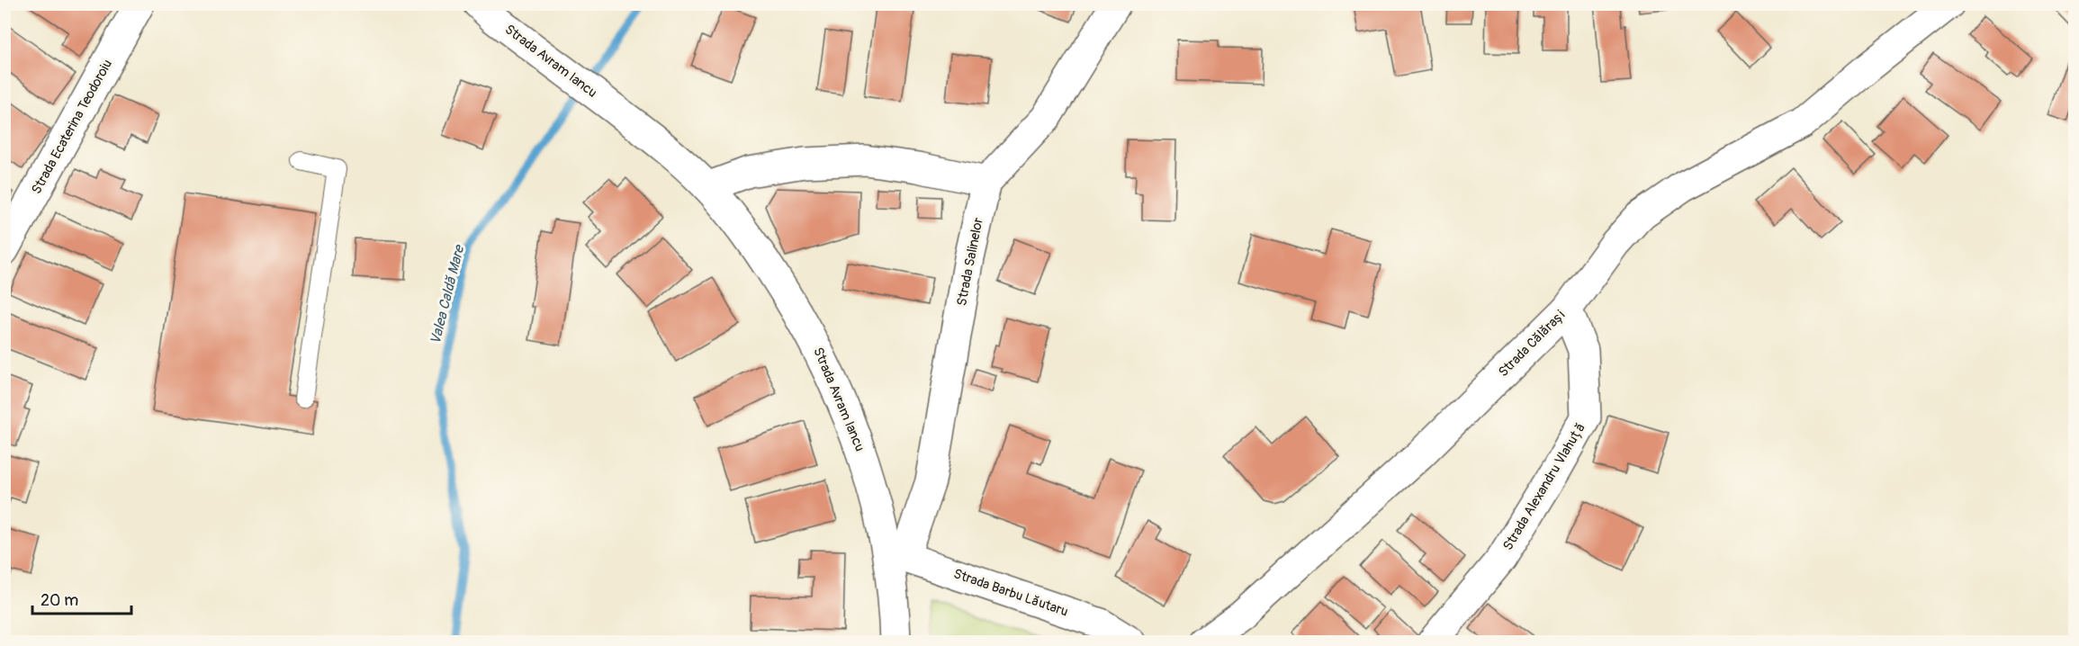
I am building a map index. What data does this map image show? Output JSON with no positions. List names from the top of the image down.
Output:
{
  "streets": {
    "street": [
      "Strada Avram Iancu",
      "Strada Ecaterina Teodoroiu",
      "Strada Salinelor",
      "Strada Călărași",
      "Strada Alexandru Vlahuță",
      "Strada Barbu Lăutaru"
    ]
  },
  "crossings": [
    ["Strada Avram Iancu", "Strada Salinelor"],
    ["Strada Avram Iancu", "Strada Barbu Lăutaru"],
    ["Strada Salinelor", "Strada Barbu Lăutaru"],
    ["Strada Călărași", "Strada Alexandru Vlahuță"]
  ],
  "water": ["Valea Caldă Mare"],
  "scale_bar": "20 m"
}
